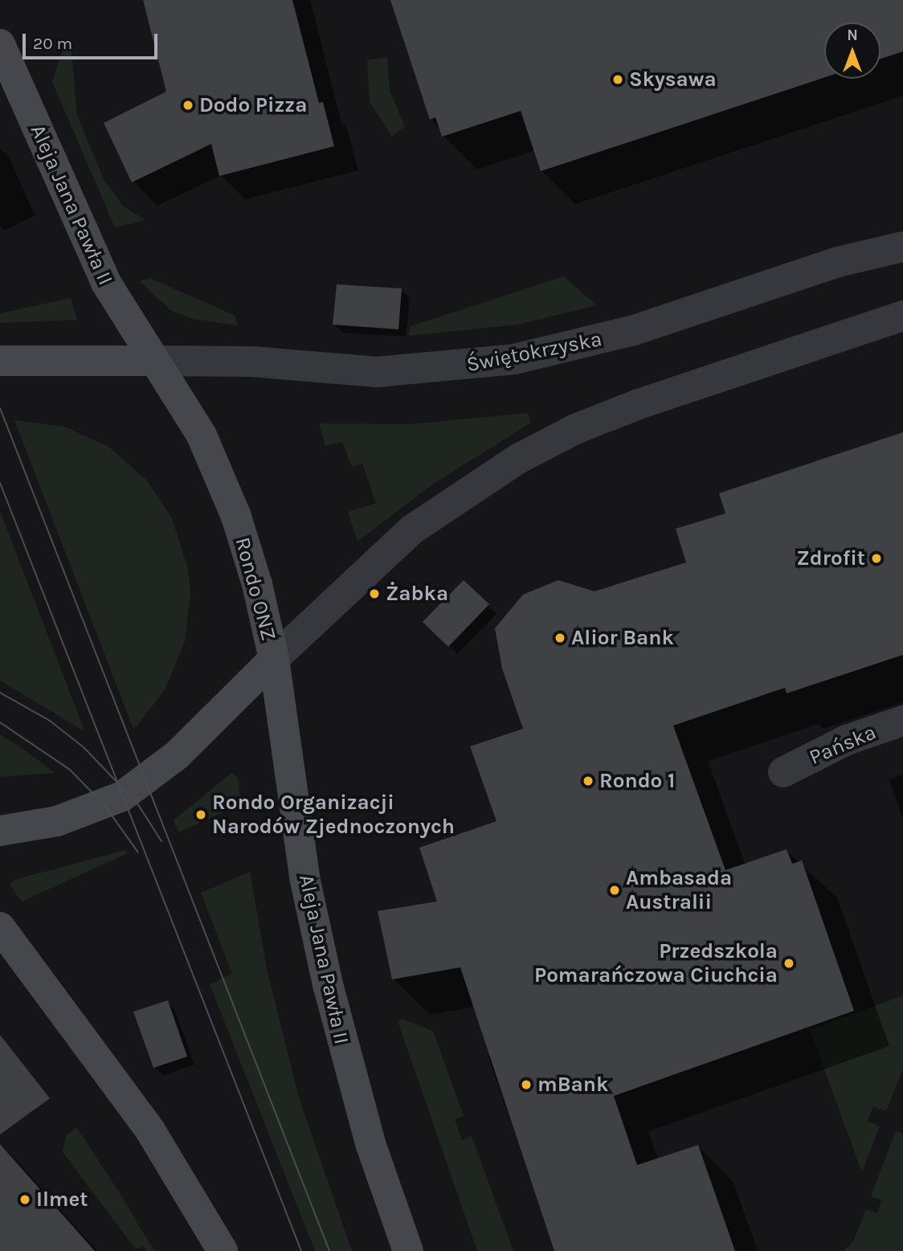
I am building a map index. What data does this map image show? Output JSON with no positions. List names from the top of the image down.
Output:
{
  "streets": {
    "main road": ["Aleja Jana Pawła II", "Rondo ONZ"],
    "street": ["Świętokrzyska", "Pańska"]
  },
  "crossings": [
    ["Aleja Jana Pawła II", "Świętokrzyska"],
    ["Aleja Jana Pawła II", "Rondo ONZ"],
    ["Świętokrzyska", "Rondo ONZ"]
  ],
  "places": [
    "Skysawa",
    "Dodo Pizza",
    "Zdrofit",
    "Żabka",
    "Alior Bank",
    "Rondo 1",
    "Rondo Organizacji Narodów Zjednoczonych",
    "Ambasada Australii",
    "Przedszkola Pomarańczowa Ciuchcia",
    "mBank",
    "Ilmet"
  ],
  "scale_bar": "20 m",
  "north": "top"
}
